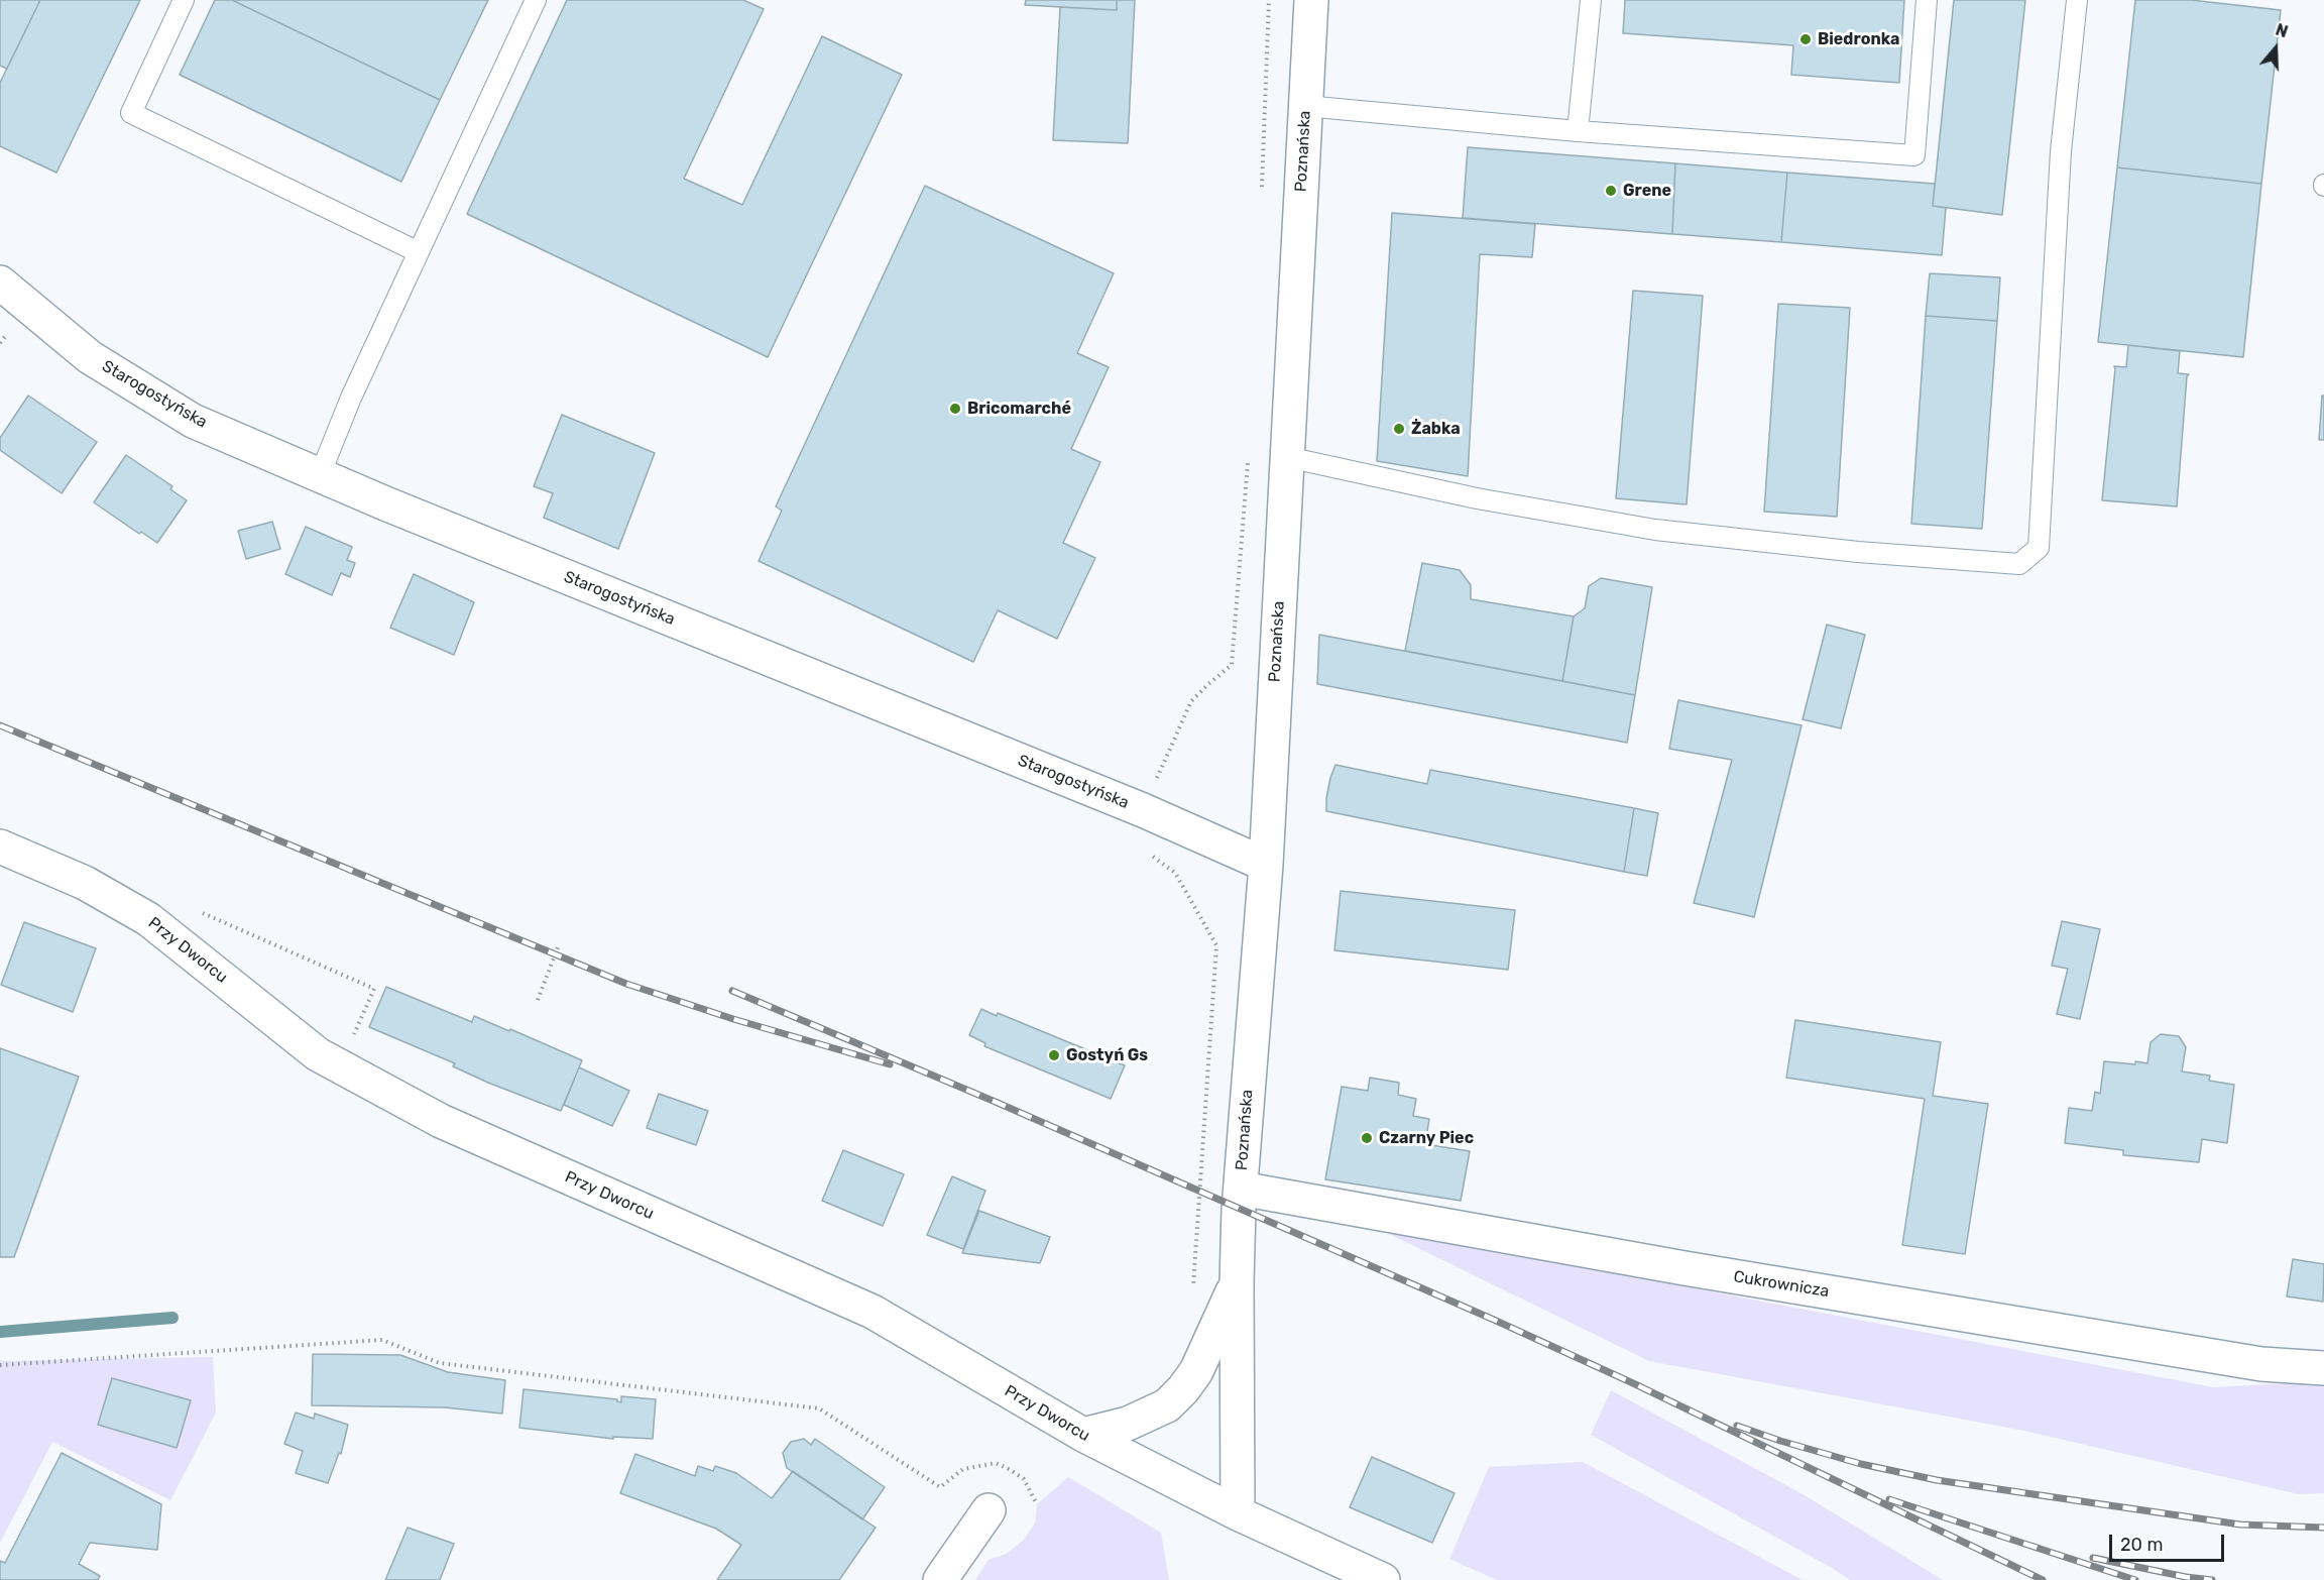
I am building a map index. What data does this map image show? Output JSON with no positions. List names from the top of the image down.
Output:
{
  "streets": {
    "street": [
      "Poznańska",
      "Starogostyńska",
      "Przy Dworcu",
      "Cukrownicza"
    ]
  },
  "crossings": [
    ["Poznańska", "Starogostyńska"],
    ["Poznańska", "Przy Dworcu"],
    ["Poznańska", "Cukrownicza"]
  ],
  "places": [
    "Biedronka",
    "Grene",
    "Bricomarché",
    "Żabka",
    "Gostyń Gs",
    "Czarny Piec"
  ],
  "scale_bar": "20 m",
  "north": "top"
}
